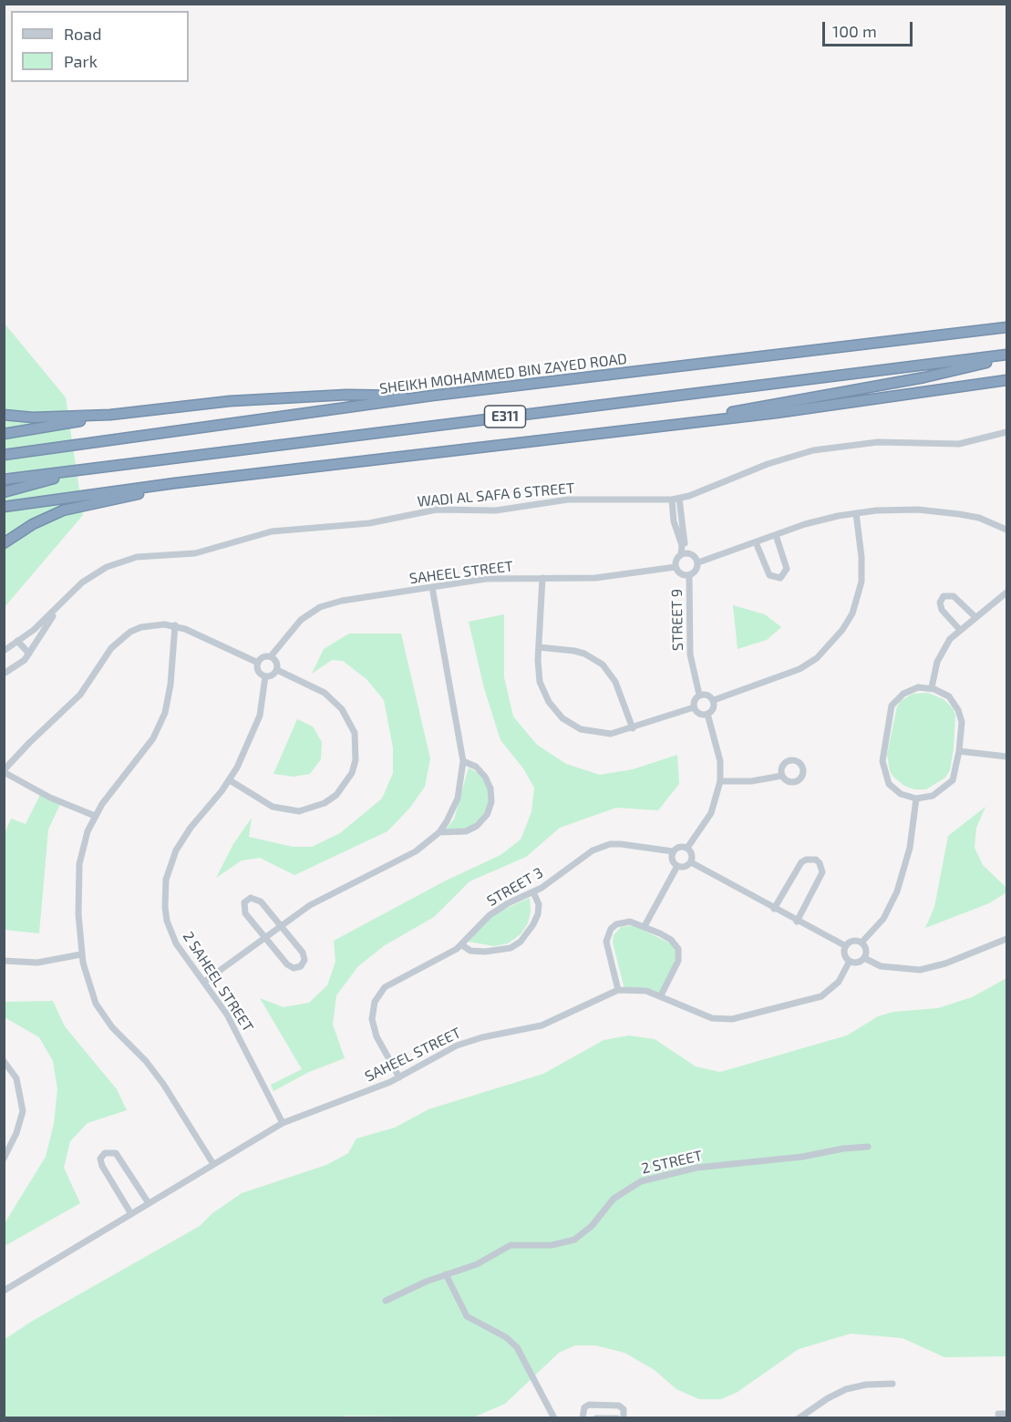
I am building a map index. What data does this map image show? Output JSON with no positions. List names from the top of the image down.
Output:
{
  "streets": {
    "highway": ["SHEIKH MOHAMMED BIN ZAYED ROAD", "E311"],
    "street": [
      "WADI AL SAFA 6 STREET",
      "SAHEEL STREET",
      "STREET 9",
      "STREET 3",
      "2 SAHEEL STREET",
      "2 STREET"
    ]
  },
  "crossings": [
    ["SAHEEL STREET", "STREET 9"],
    ["SAHEEL STREET", "STREET 3"],
    ["SAHEEL STREET", "2 SAHEEL STREET"]
  ],
  "legend": ["Road", "Park"],
  "scale_bar": "100 m"
}
